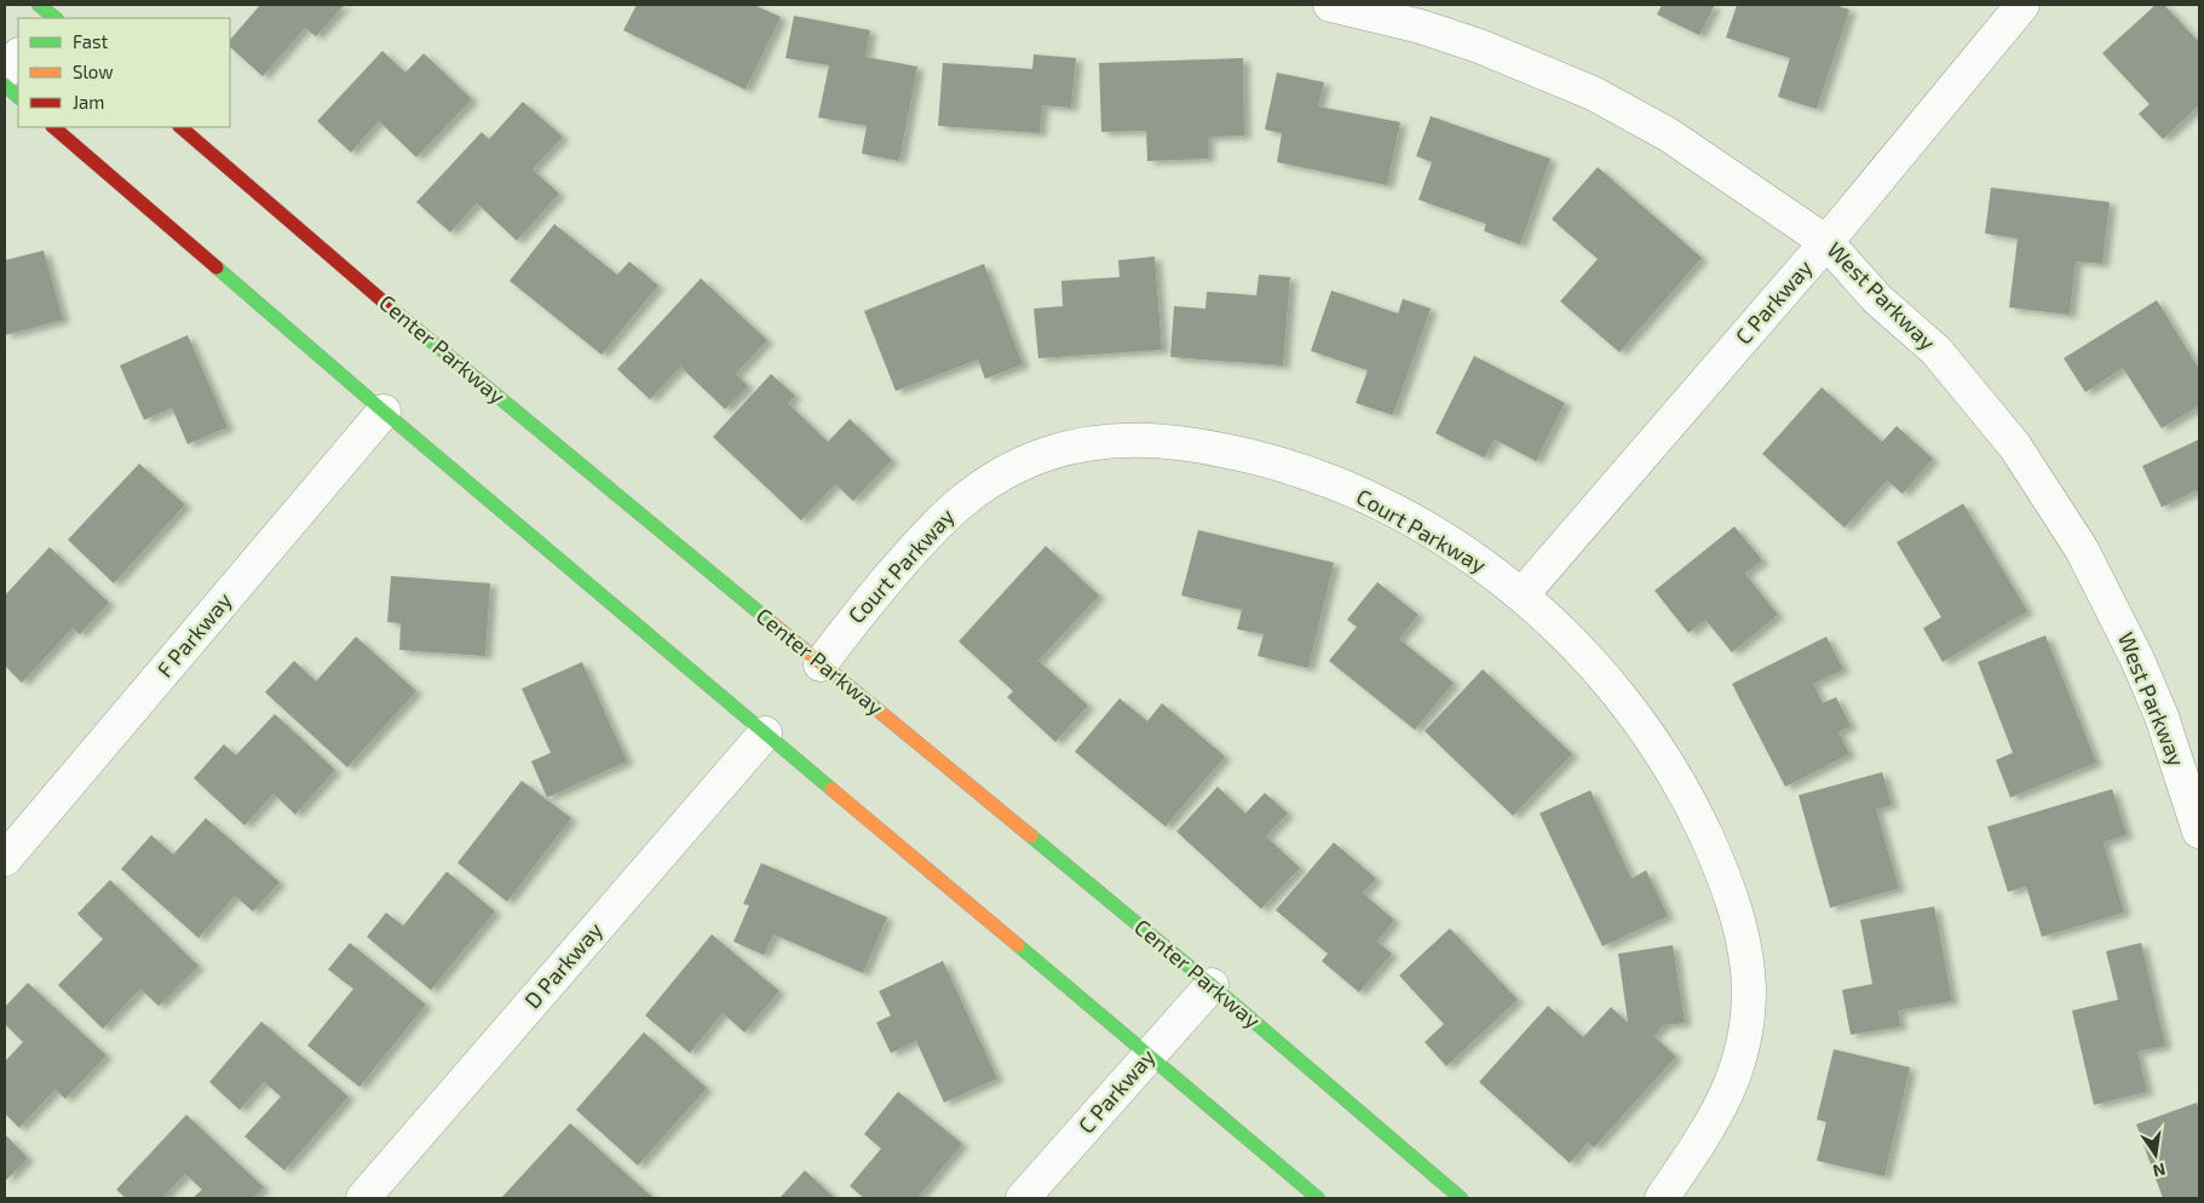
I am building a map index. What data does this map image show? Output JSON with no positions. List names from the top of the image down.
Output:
{
  "streets": {
    "street": [
      "West Parkway",
      "C Parkway",
      "Center Parkway",
      "Court Parkway",
      "F Parkway",
      "D Parkway"
    ]
  },
  "crossings": [
    ["West Parkway", "C Parkway"],
    ["C Parkway", "Center Parkway"],
    ["C Parkway", "Court Parkway"],
    ["Center Parkway", "Court Parkway"]
  ],
  "legend": ["Fast", "Slow", "Jam"],
  "north": "bottom"
}
